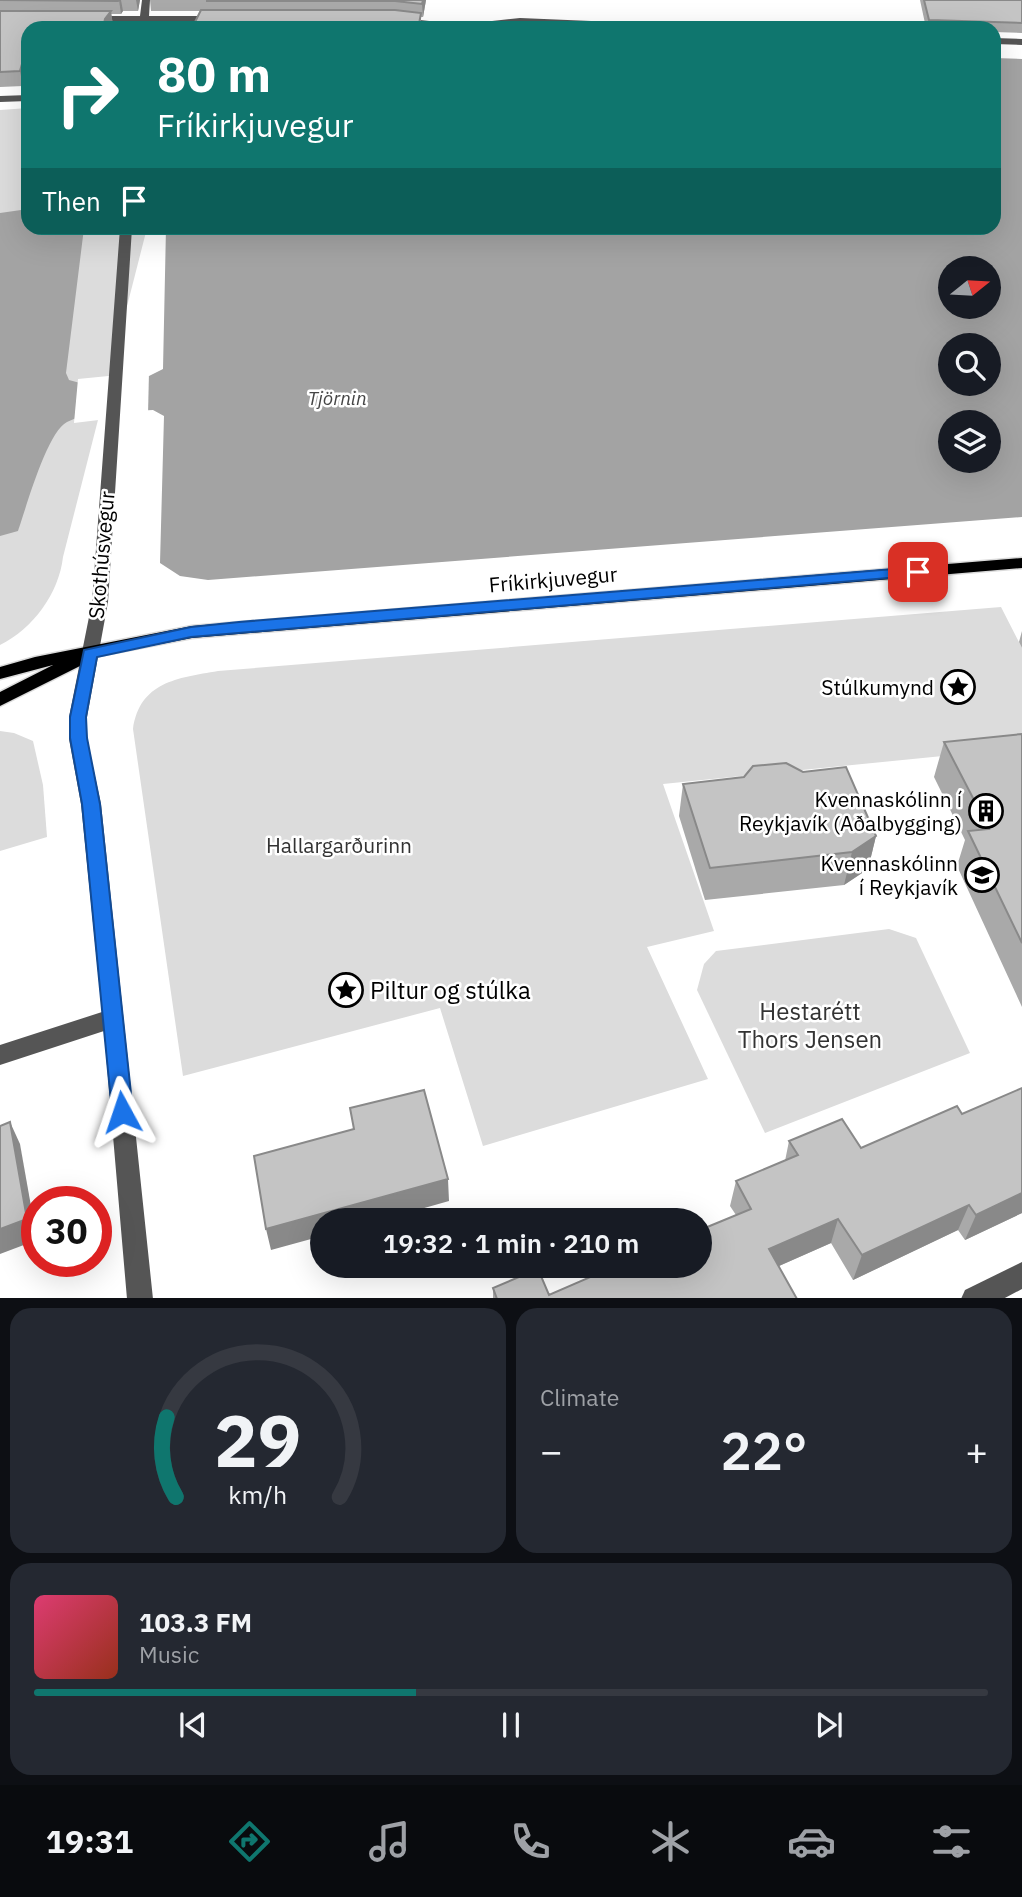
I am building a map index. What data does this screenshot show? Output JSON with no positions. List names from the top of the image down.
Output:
{
  "streets": {
    "main road": ["Fríkirkjuvegur"],
    "street": ["Skothúsvegur"]
  },
  "crossings": [
    ["Skothúsvegur", "Fríkirkjuvegur"]
  ],
  "water": ["Tjörnin"],
  "parks": ["Hallargarðurinn", "Hestarétt Thors Jensen"],
  "places": {
    "place": ["Stúlkumynd", "Piltur og stúlka"],
    "building": ["Kvennaskólinn í Reykjavík (Aðalbygging)"],
    "school or university": ["Kvennaskólinn í Reykjavík"]
  },
  "north": "right",
  "page": {
    "turn": ["80 m", "Fríkirkjuvegur"],
    "then": "Then",
    "limit": "30",
    "trip": "19:32 · 1 min · 210 m",
    "tile": "Climate",
    "heat": ["−", "22°", "+"],
    "song": ["103.3 FM", "Music"],
    "tabs": "19:31",
    "gauge": ["29", "km/h"]
  }
}
